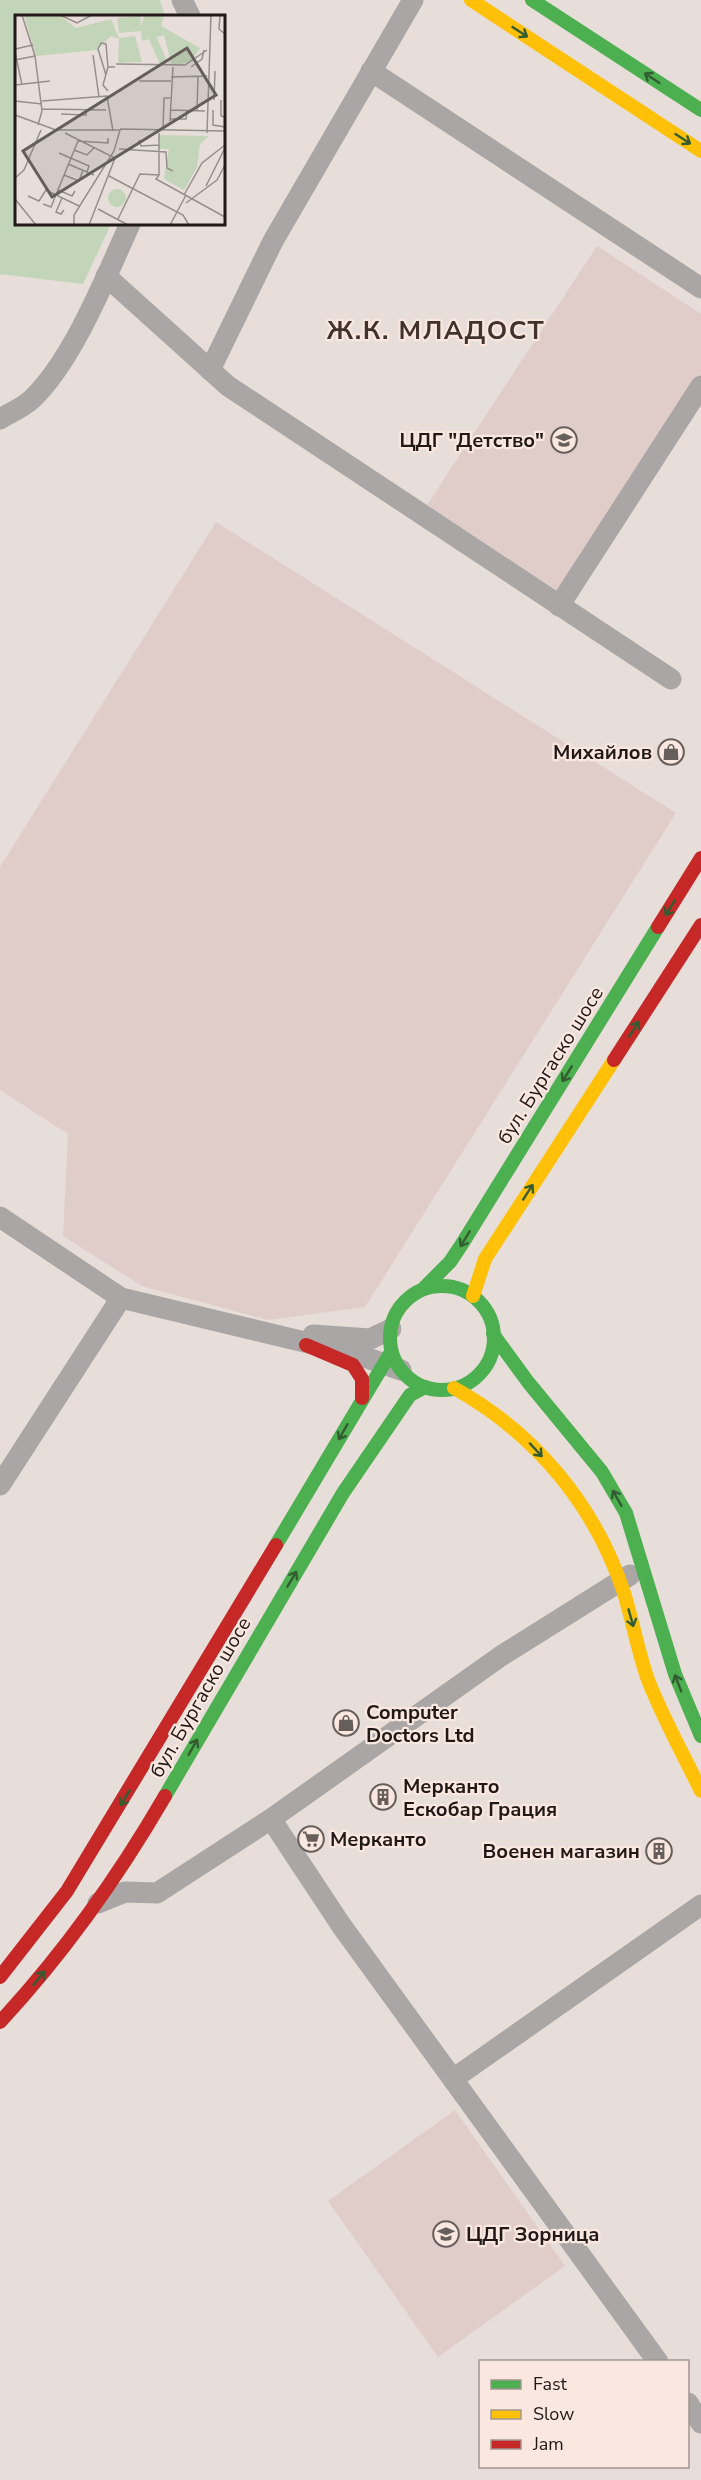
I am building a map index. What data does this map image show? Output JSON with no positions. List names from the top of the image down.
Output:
{
  "streets": {
    "main road": ["бул. Бургаско шосе"]
  },
  "districts": ["Ж.К. МЛАДОСТ"],
  "places": {
    "school or university": ["ЦДГ \"Детство\"", "ЦДГ Зорница"],
    "shop": ["Михайлов", "Computer Doctors Ltd"],
    "building": ["Мерканто Ескобар Грация", "Военен магазин"],
    "supermarket": ["Мерканто"]
  },
  "legend": ["Fast", "Slow", "Jam"]
}
